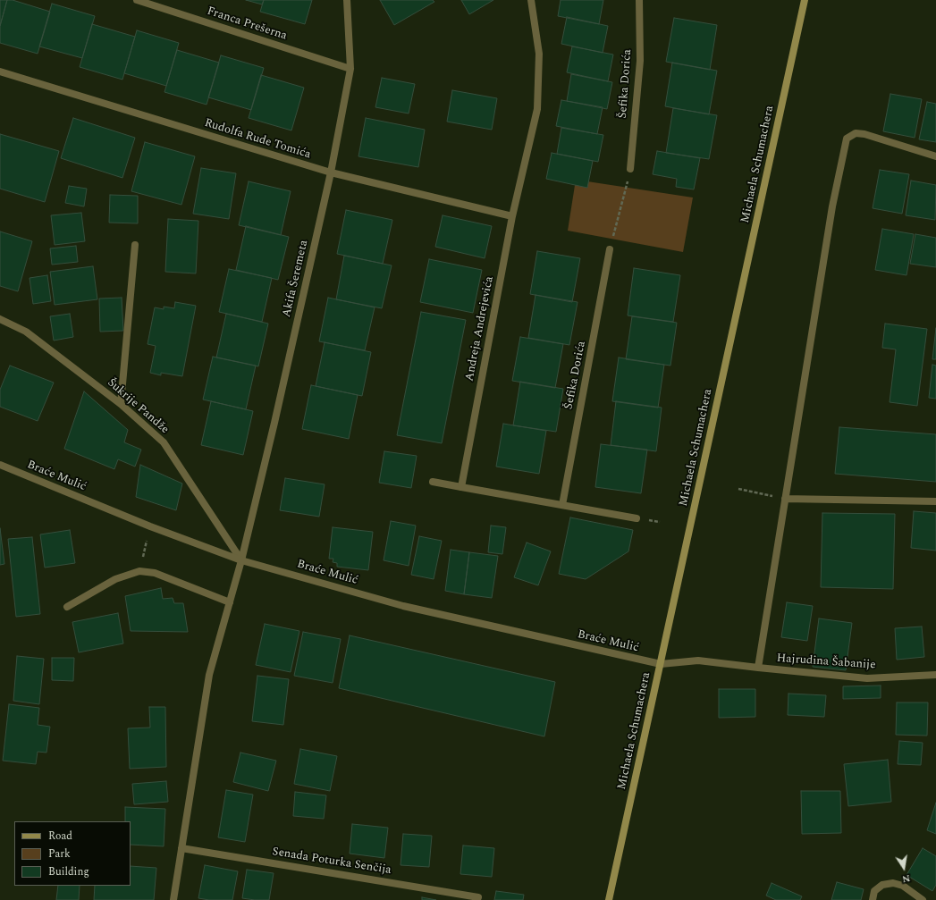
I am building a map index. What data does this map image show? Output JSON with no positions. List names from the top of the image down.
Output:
{
  "streets": {
    "main road": ["Michaela Schumachera"],
    "street": [
      "Franca Prešerna",
      "Šefika Dorića",
      "Rudolfa Rude Tomića",
      "Akifa Šeremeta",
      "Andreja Andrejevića",
      "Šukrije Pandže",
      "Braće Mulić",
      "Hajrudina Šabanije",
      "Senada Poturka Senčija"
    ]
  },
  "crossings": [
    ["Franca Prešerna", "Akifa Šeremeta"],
    ["Rudolfa Rude Tomića", "Akifa Šeremeta"],
    ["Rudolfa Rude Tomića", "Andreja Andrejevića"],
    ["Michaela Schumachera", "Braće Mulić"],
    ["Akifa Šeremeta", "Šukrije Pandže"],
    ["Akifa Šeremeta", "Braće Mulić"],
    ["Šukrije Pandže", "Braće Mulić"],
    ["Braće Mulić", "Hajrudina Šabanije"]
  ],
  "legend": ["Road", "Park", "Building"],
  "north": "bottom"
}
